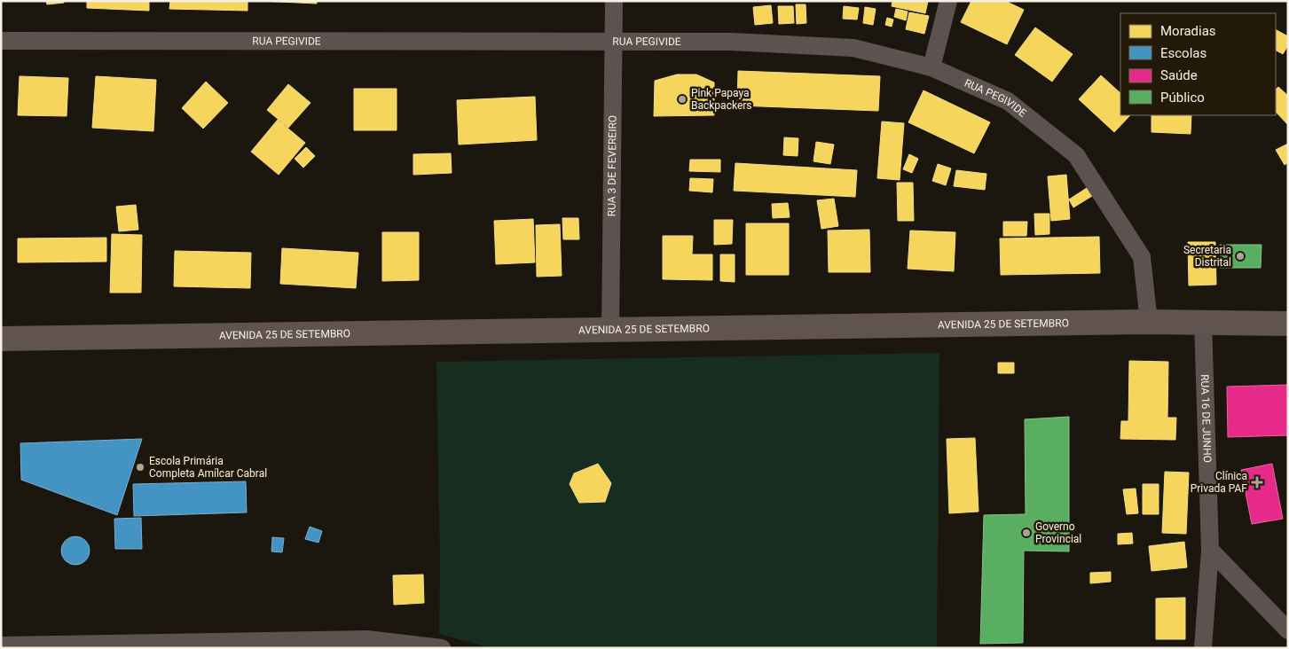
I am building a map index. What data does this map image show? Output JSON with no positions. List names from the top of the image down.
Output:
{
  "streets": {
    "street": [
      "RUA PEGIVIDE",
      "RUA 3 DE FEVEREIRO",
      "AVENIDA 25 DE SETEMBRO",
      "RUA 16 DE JUNHO"
    ]
  },
  "crossings": [
    ["RUA PEGIVIDE", "RUA 3 DE FEVEREIRO"],
    ["RUA PEGIVIDE", "AVENIDA 25 DE SETEMBRO"],
    ["RUA 3 DE FEVEREIRO", "AVENIDA 25 DE SETEMBRO"],
    ["AVENIDA 25 DE SETEMBRO", "RUA 16 DE JUNHO"]
  ],
  "places": {
    "other": [
      "Pink Papaya Backpackers",
      "Secretaria Distrital",
      "Escola Primária Completa Amílcar Cabral",
      "Governo Provincial"
    ],
    "health": ["Clínica Privada PAF"]
  },
  "legend": [
    "Moradias",
    "Escolas",
    "Saúde",
    "Público"
  ]
}
